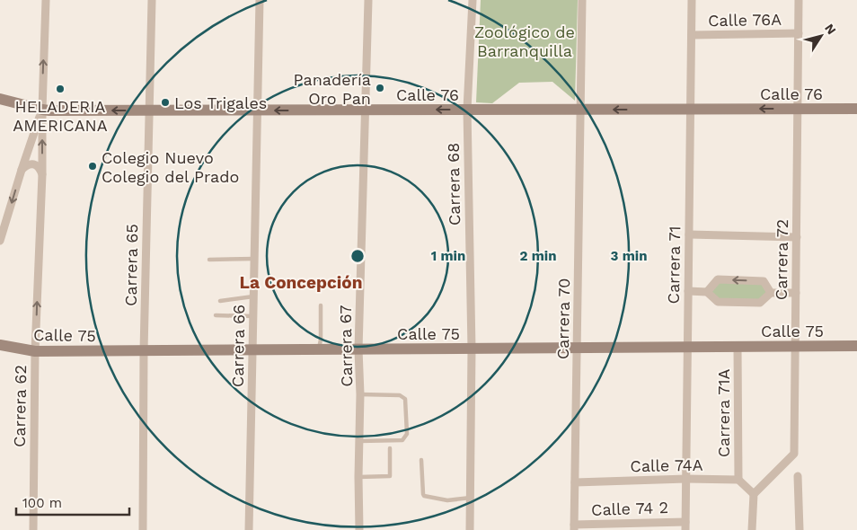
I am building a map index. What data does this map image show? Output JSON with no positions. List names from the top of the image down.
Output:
{
  "streets": {
    "street": [
      "Calle 76A",
      "Calle 76",
      "Carrera 68",
      "Carrera 72",
      "Carrera 65",
      "Carrera 71",
      "Carrera 70",
      "Calle 75",
      "Carrera 66",
      "Carrera 67",
      "Carrera 62",
      "Carrera 71A",
      "Calle 74A",
      "Calle 74 2"
    ]
  },
  "crossings": [
    ["Calle 76A", "Carrera 72"],
    ["Calle 76A", "Carrera 71"],
    ["Calle 76", "Carrera 68"],
    ["Calle 76", "Carrera 72"],
    ["Calle 76", "Carrera 65"],
    ["Calle 76", "Carrera 71"],
    ["Calle 76", "Carrera 70"],
    ["Calle 76", "Carrera 66"],
    ["Calle 76", "Carrera 67"],
    ["Calle 76", "Carrera 62"],
    ["Carrera 68", "Calle 75"],
    ["Carrera 72", "Calle 75"],
    ["Carrera 65", "Calle 75"],
    ["Carrera 71", "Calle 75"],
    ["Carrera 71", "Calle 74A"],
    ["Carrera 71", "Calle 74 2"],
    ["Carrera 70", "Calle 75"],
    ["Carrera 70", "Calle 74A"],
    ["Carrera 70", "Calle 74 2"],
    ["Calle 75", "Carrera 66"],
    ["Calle 75", "Carrera 67"],
    ["Calle 75", "Carrera 62"],
    ["Calle 75", "Carrera 71A"],
    ["Carrera 71A", "Calle 74A"]
  ],
  "one_way": ["Calle 76"],
  "districts": ["La Concepción"],
  "parks": ["Zoológico de Barranquilla"],
  "places": [
    "Panadería Oro Pan",
    "HELADERIA AMERICANA",
    "Los Trigales",
    "Colegio Nuevo Colegio del Prado"
  ],
  "scale_bar": "100 m",
  "north": "top right",
  "rings": ["1 min", "2 min", "3 min"]
}
